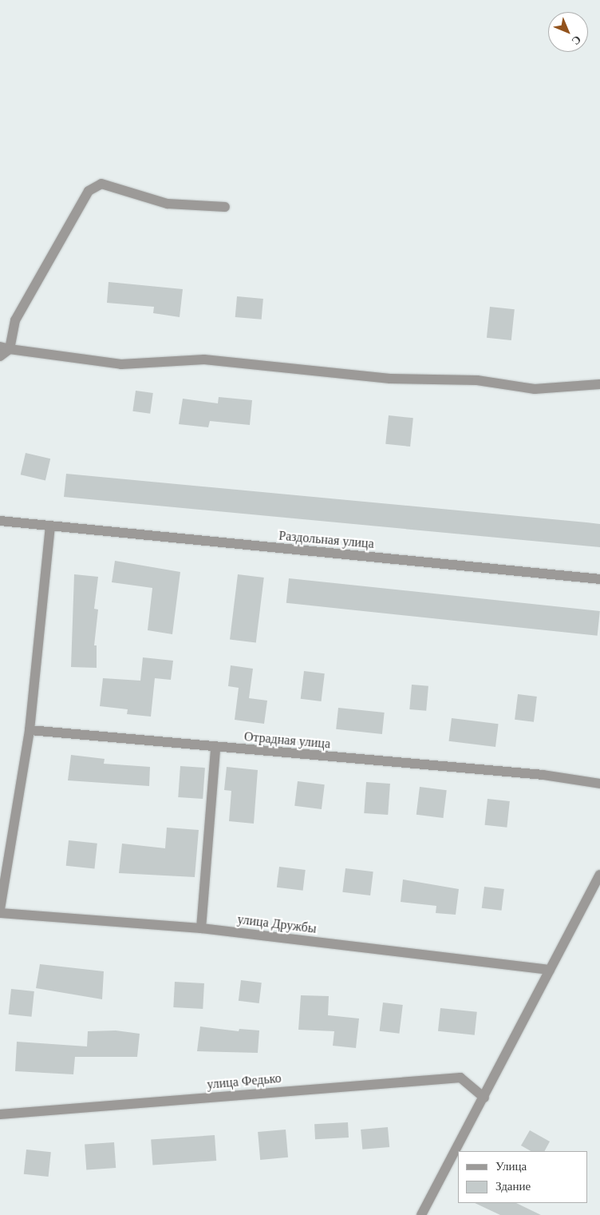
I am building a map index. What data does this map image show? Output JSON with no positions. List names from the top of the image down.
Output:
{
  "streets": {
    "street": [
      "Раздольная улица",
      "Отрадная улица",
      "улица Дружбы",
      "улица Федько"
    ]
  },
  "legend": ["Улица", "Здание"],
  "north": "bottom right"
}
